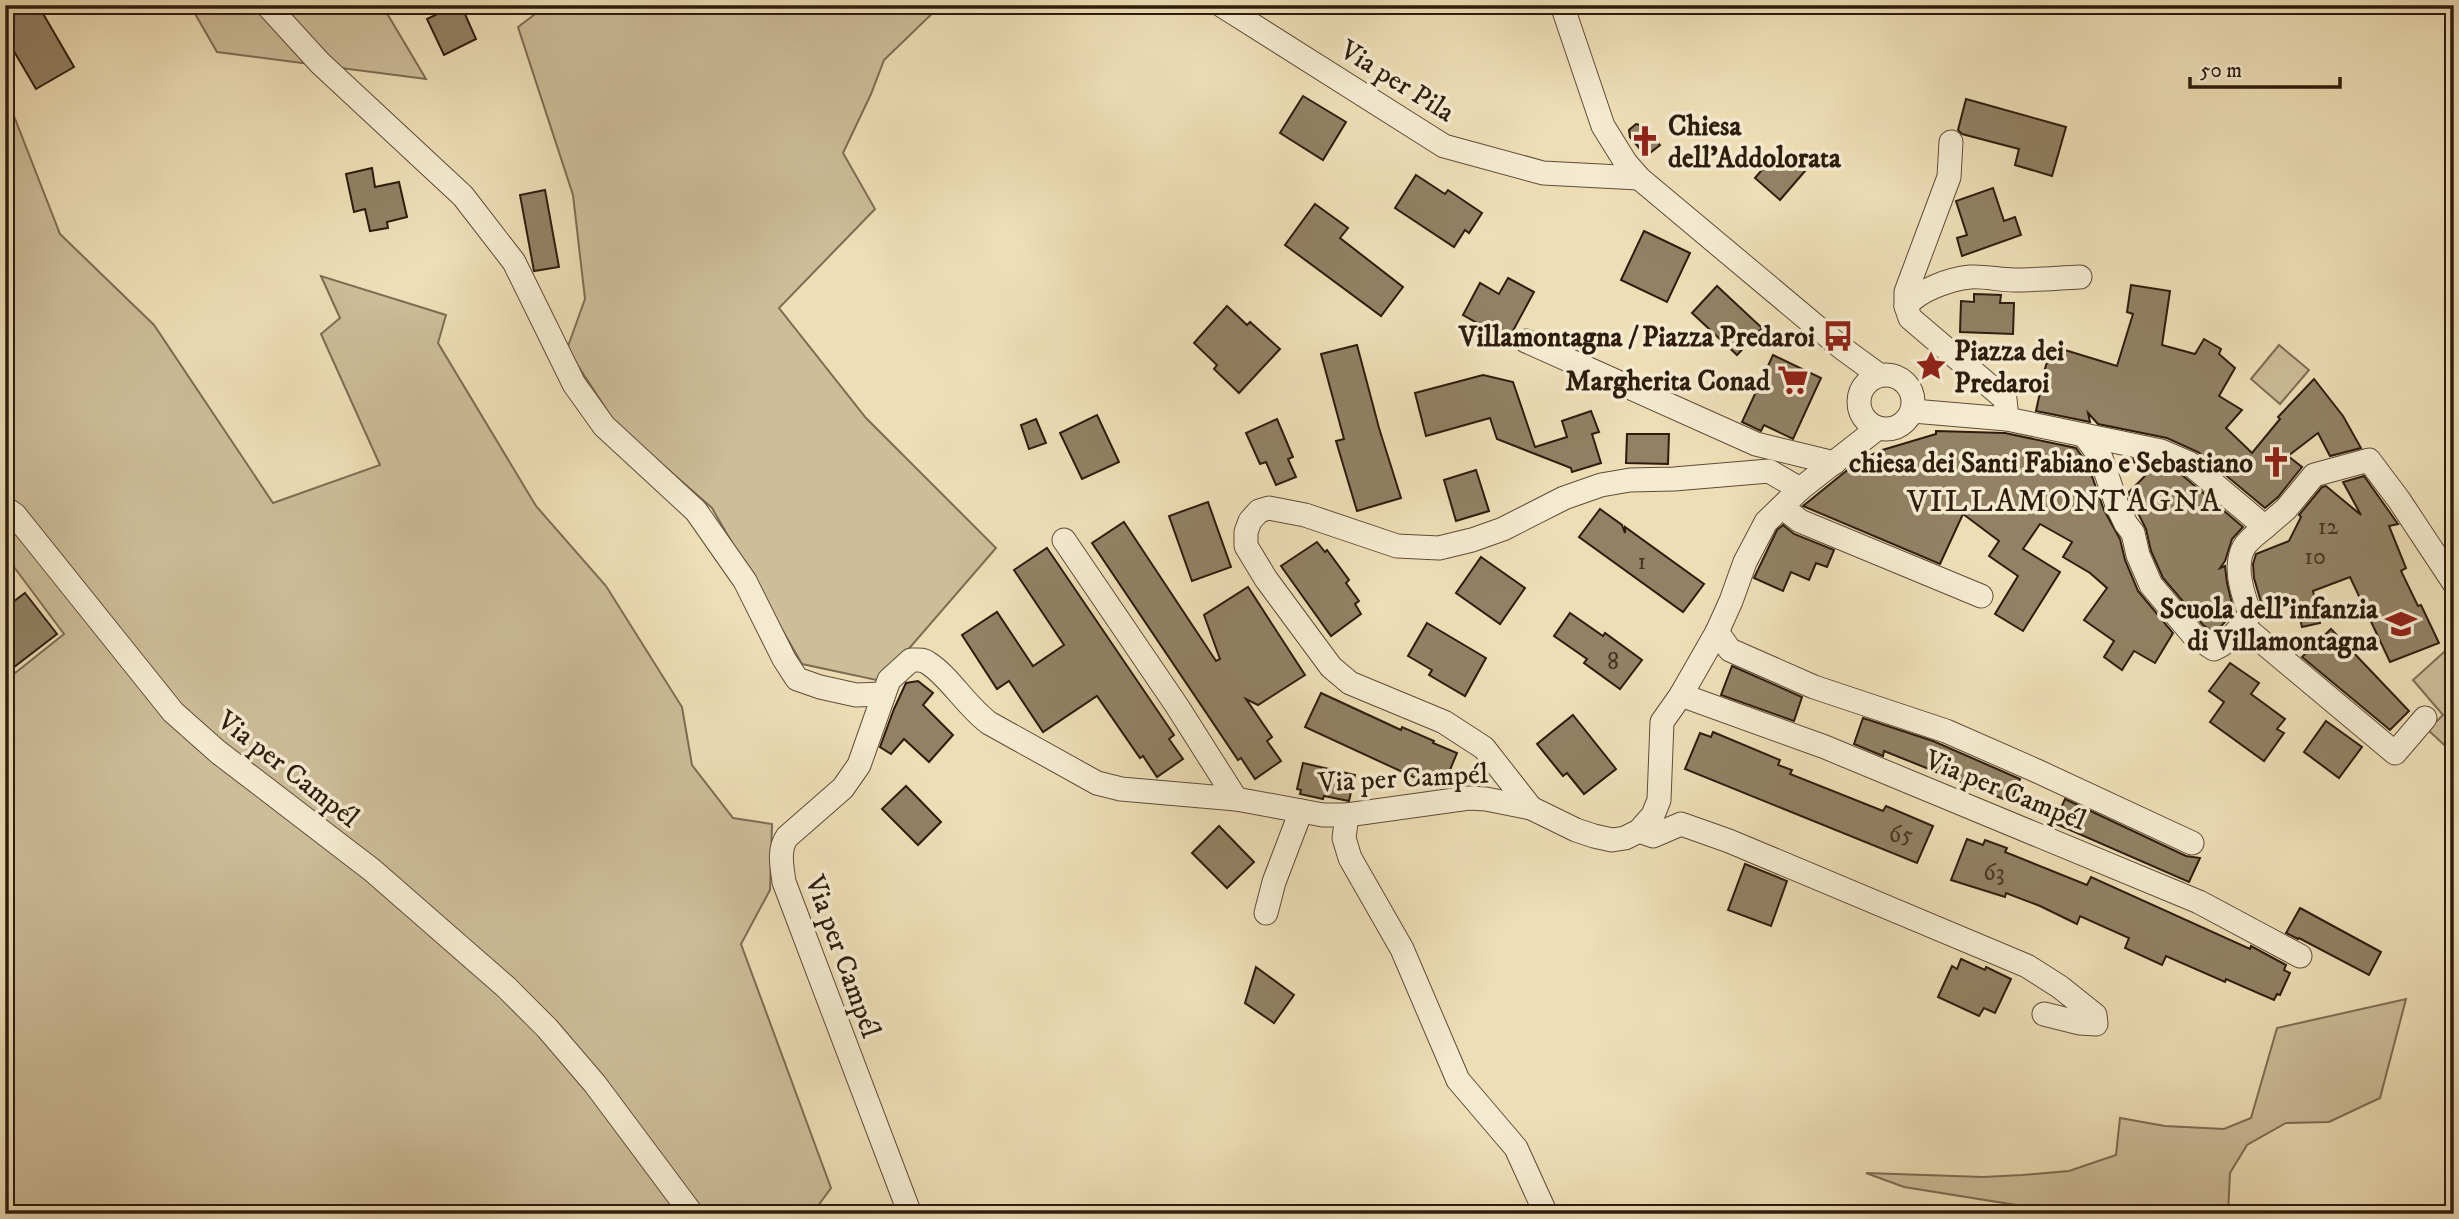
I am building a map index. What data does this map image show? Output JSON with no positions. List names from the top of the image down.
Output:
{
  "streets": {
    "street": ["Via per Pila", "Via per Campél"]
  },
  "districts": ["VILLAMONTAGNA"],
  "places": {
    "church": ["Chiesa dell'Addolorata", "chiesa dei Santi Fabiano e Sebastiano"],
    "bus stop": ["Villamontagna / Piazza Predaroi"],
    "place": ["Piazza dei Predaroi"],
    "supermarket": ["Margherita Conad"],
    "school or university": ["Scuola dell'infanzia di Villamontagna"]
  },
  "house_numbers": [
    "12",
    "10",
    "1",
    "8",
    "65",
    "63"
  ],
  "scale_bar": "50 m"
}
